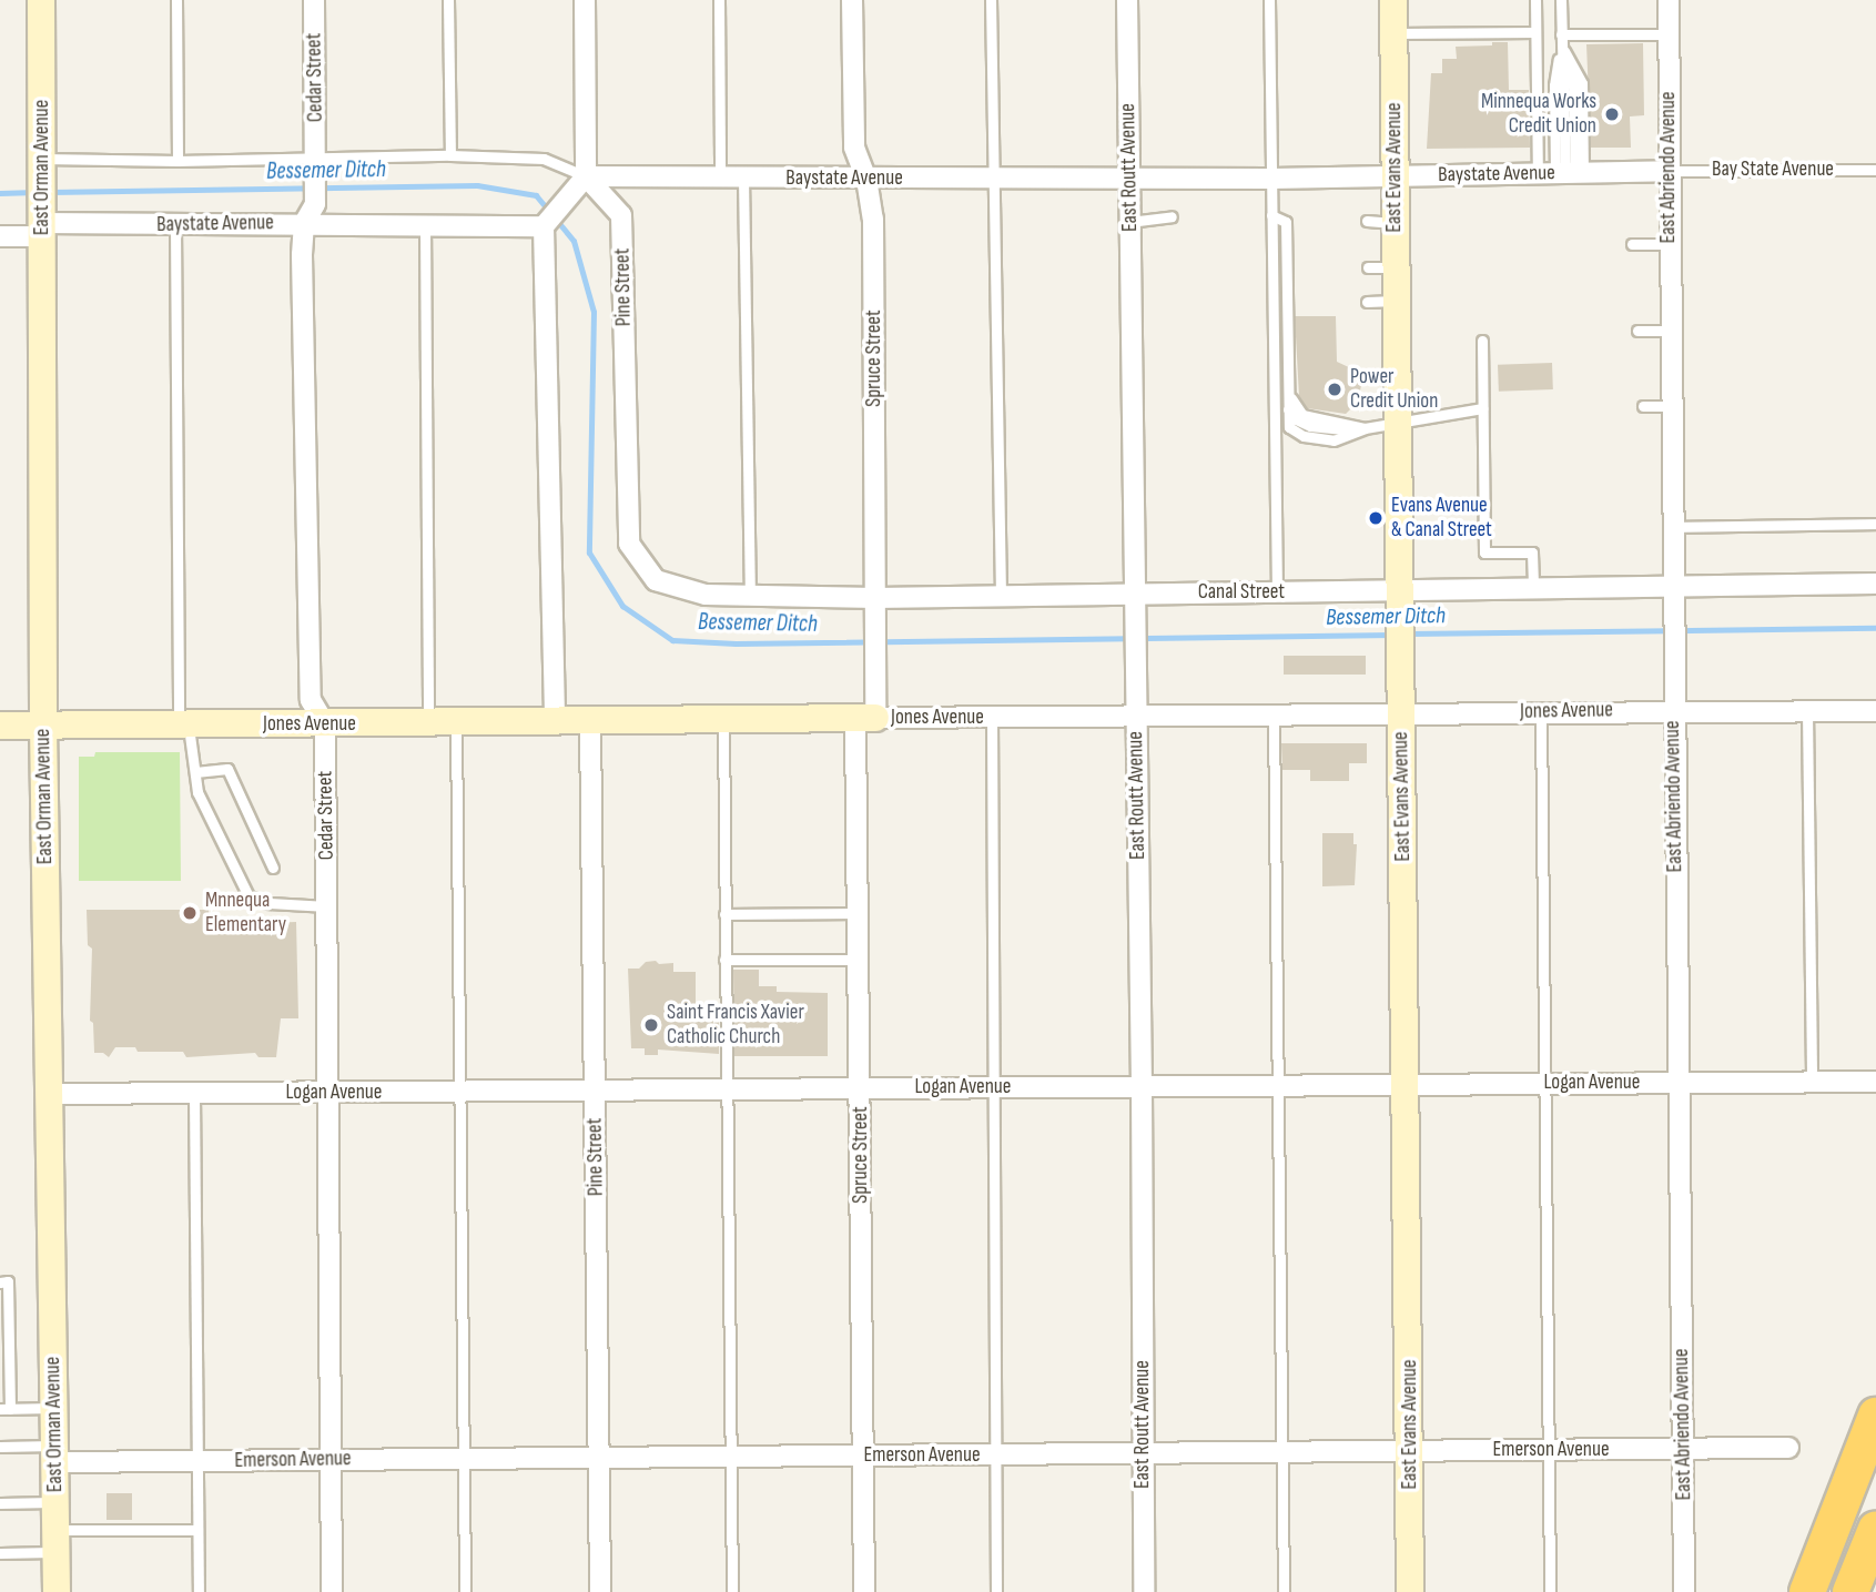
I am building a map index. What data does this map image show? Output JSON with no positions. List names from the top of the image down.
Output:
{
  "streets": {
    "street": [
      "Cedar Street",
      "East Orman Avenue",
      "East Routt Avenue",
      "East Evans Avenue",
      "East Abriendo Avenue",
      "Baystate Avenue",
      "Pine Street",
      "Spruce Street",
      "Canal Street",
      "Jones Avenue",
      "Logan Avenue",
      "Emerson Avenue"
    ],
    "lane": ["Bay State Avenue"]
  },
  "crossings": [
    ["Cedar Street", "Baystate Avenue"],
    ["Cedar Street", "Jones Avenue"],
    ["Cedar Street", "Logan Avenue"],
    ["Cedar Street", "Emerson Avenue"],
    ["East Orman Avenue", "Baystate Avenue"],
    ["East Orman Avenue", "Jones Avenue"],
    ["East Orman Avenue", "Logan Avenue"],
    ["East Orman Avenue", "Emerson Avenue"],
    ["East Routt Avenue", "Baystate Avenue"],
    ["East Routt Avenue", "Canal Street"],
    ["East Routt Avenue", "Jones Avenue"],
    ["East Routt Avenue", "Logan Avenue"],
    ["East Routt Avenue", "Emerson Avenue"],
    ["East Evans Avenue", "Baystate Avenue"],
    ["East Evans Avenue", "Canal Street"],
    ["East Evans Avenue", "Jones Avenue"],
    ["East Evans Avenue", "Logan Avenue"],
    ["East Evans Avenue", "Emerson Avenue"],
    ["East Abriendo Avenue", "Bay State Avenue"],
    ["East Abriendo Avenue", "Baystate Avenue"],
    ["East Abriendo Avenue", "Canal Street"],
    ["East Abriendo Avenue", "Jones Avenue"],
    ["East Abriendo Avenue", "Logan Avenue"],
    ["East Abriendo Avenue", "Emerson Avenue"],
    ["Bay State Avenue", "Baystate Avenue"],
    ["Baystate Avenue", "Pine Street"],
    ["Baystate Avenue", "Spruce Street"],
    ["Pine Street", "Canal Street"],
    ["Pine Street", "Jones Avenue"],
    ["Pine Street", "Logan Avenue"],
    ["Pine Street", "Emerson Avenue"],
    ["Spruce Street", "Canal Street"],
    ["Spruce Street", "Jones Avenue"],
    ["Spruce Street", "Logan Avenue"],
    ["Spruce Street", "Emerson Avenue"]
  ],
  "water": ["Bessemer Ditch"],
  "places": [
    "Minnequa Works Credit Union",
    "Power Credit Union",
    "Evans Avenue & Canal Street",
    "Mnnequa Elementary",
    "Saint Francis Xavier Catholic Church"
  ]
}
